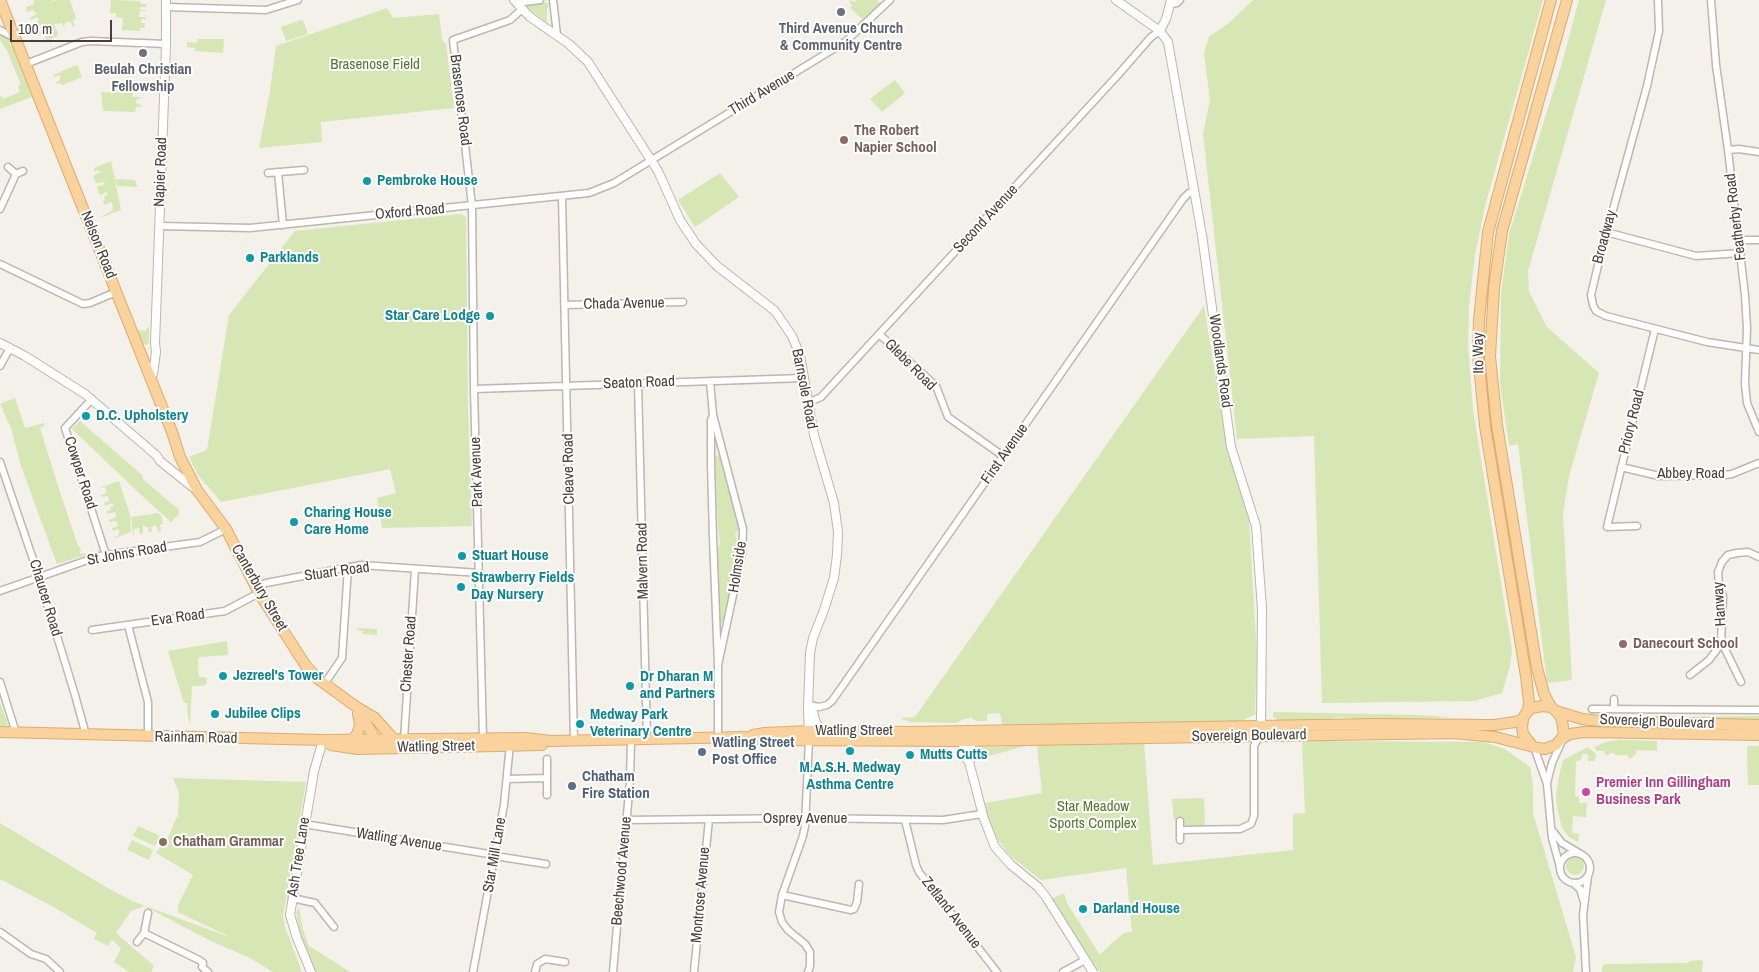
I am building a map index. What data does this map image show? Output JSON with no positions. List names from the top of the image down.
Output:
{
  "streets": {
    "main road": [
      "Nelson Road",
      "Ito Way",
      "Canterbury Street",
      "Sovereign Boulevard",
      "Watling Street",
      "Rainham Road"
    ],
    "street": [
      "Third Avenue",
      "Brasenose Road",
      "Napier Road",
      "Oxford Road",
      "Featherby Road",
      "Second Avenue",
      "Broadway",
      "Chada Avenue",
      "Woodlands Road",
      "Glebe Road",
      "Seaton Road",
      "Barnsole Road",
      "Priory Road",
      "First Avenue",
      "Cleave Road",
      "Park Avenue",
      "Cowper Road",
      "Abbey Road",
      "St Johns Road",
      "Malvern Road",
      "Holmside",
      "Stuart Road",
      "Chaucer Road",
      "Hanway",
      "Eva Road",
      "Chester Road",
      "Osprey Avenue",
      "Watling Avenue",
      "Star Mill Lane",
      "Ash Tree Lane",
      "Beechwood Avenue",
      "Montrose Avenue",
      "Zetland Avenue"
    ]
  },
  "crossings": [
    ["Third Avenue", "Oxford Road"],
    ["Third Avenue", "Barnsole Road"],
    ["Brasenose Road", "Oxford Road"],
    ["Brasenose Road", "Barnsole Road"],
    ["Brasenose Road", "Park Avenue"],
    ["Napier Road", "Oxford Road"],
    ["Napier Road", "Nelson Road"],
    ["Oxford Road", "Barnsole Road"],
    ["Oxford Road", "Cleave Road"],
    ["Oxford Road", "Park Avenue"],
    ["Featherby Road", "Broadway"],
    ["Second Avenue", "Woodlands Road"],
    ["Second Avenue", "Glebe Road"],
    ["Second Avenue", "Barnsole Road"],
    ["Broadway", "Priory Road"],
    ["Nelson Road", "Canterbury Street"],
    ["Chada Avenue", "Cleave Road"],
    ["Ito Way", "Sovereign Boulevard"],
    ["Woodlands Road", "First Avenue"],
    ["Woodlands Road", "Sovereign Boulevard"],
    ["Glebe Road", "First Avenue"],
    ["Seaton Road", "Barnsole Road"],
    ["Seaton Road", "Cleave Road"],
    ["Seaton Road", "Park Avenue"],
    ["Seaton Road", "Malvern Road"],
    ["Seaton Road", "Holmside"],
    ["Barnsole Road", "First Avenue"],
    ["Barnsole Road", "Watling Street"],
    ["Priory Road", "Abbey Road"],
    ["Cleave Road", "Watling Street"],
    ["Park Avenue", "Stuart Road"],
    ["Park Avenue", "Watling Street"],
    ["Cowper Road", "St Johns Road"],
    ["Cowper Road", "Canterbury Street"],
    ["St Johns Road", "Canterbury Street"],
    ["St Johns Road", "Chaucer Road"],
    ["Malvern Road", "Watling Street"],
    ["Holmside", "Watling Street"],
    ["Stuart Road", "Canterbury Street"],
    ["Stuart Road", "Eva Road"],
    ["Stuart Road", "Chester Road"],
    ["Canterbury Street", "Eva Road"],
    ["Canterbury Street", "Watling Street"],
    ["Canterbury Street", "Rainham Road"],
    ["Chaucer Road", "Rainham Road"],
    ["Chester Road", "Watling Street"],
    ["Sovereign Boulevard", "Watling Street"],
    ["Watling Street", "Rainham Road"],
    ["Watling Street", "Star Mill Lane"],
    ["Watling Street", "Ash Tree Lane"],
    ["Watling Street", "Beechwood Avenue"],
    ["Rainham Road", "Ash Tree Lane"],
    ["Osprey Avenue", "Beechwood Avenue"],
    ["Osprey Avenue", "Montrose Avenue"],
    ["Osprey Avenue", "Zetland Avenue"],
    ["Watling Avenue", "Star Mill Lane"],
    ["Watling Avenue", "Ash Tree Lane"]
  ],
  "parks": ["Brasenose Field", "Star Meadow Sports Complex"],
  "places": [
    "Third Avenue Church & Community Centre",
    "Beulah Christian Fellowship",
    "The Robert Napier School",
    "Pembroke House",
    "Parklands",
    "Star Care Lodge",
    "D.C. Upholstery",
    "Charing House Care Home",
    "Stuart House",
    "Strawberry Fields Day Nursery",
    "Danecourt School",
    "Jezreel's Tower",
    "Dr Dharan M and Partners",
    "Jubilee Clips",
    "Medway Park Veterinary Centre",
    "M.A.S.H. Medway Asthma Centre",
    "Watling Street Post Office",
    "Mutts Cutts",
    "Chatham Fire Station",
    "Premier Inn Gillingham Business Park",
    "Chatham Grammar",
    "Darland House"
  ],
  "scale_bar": "100 m"
}
